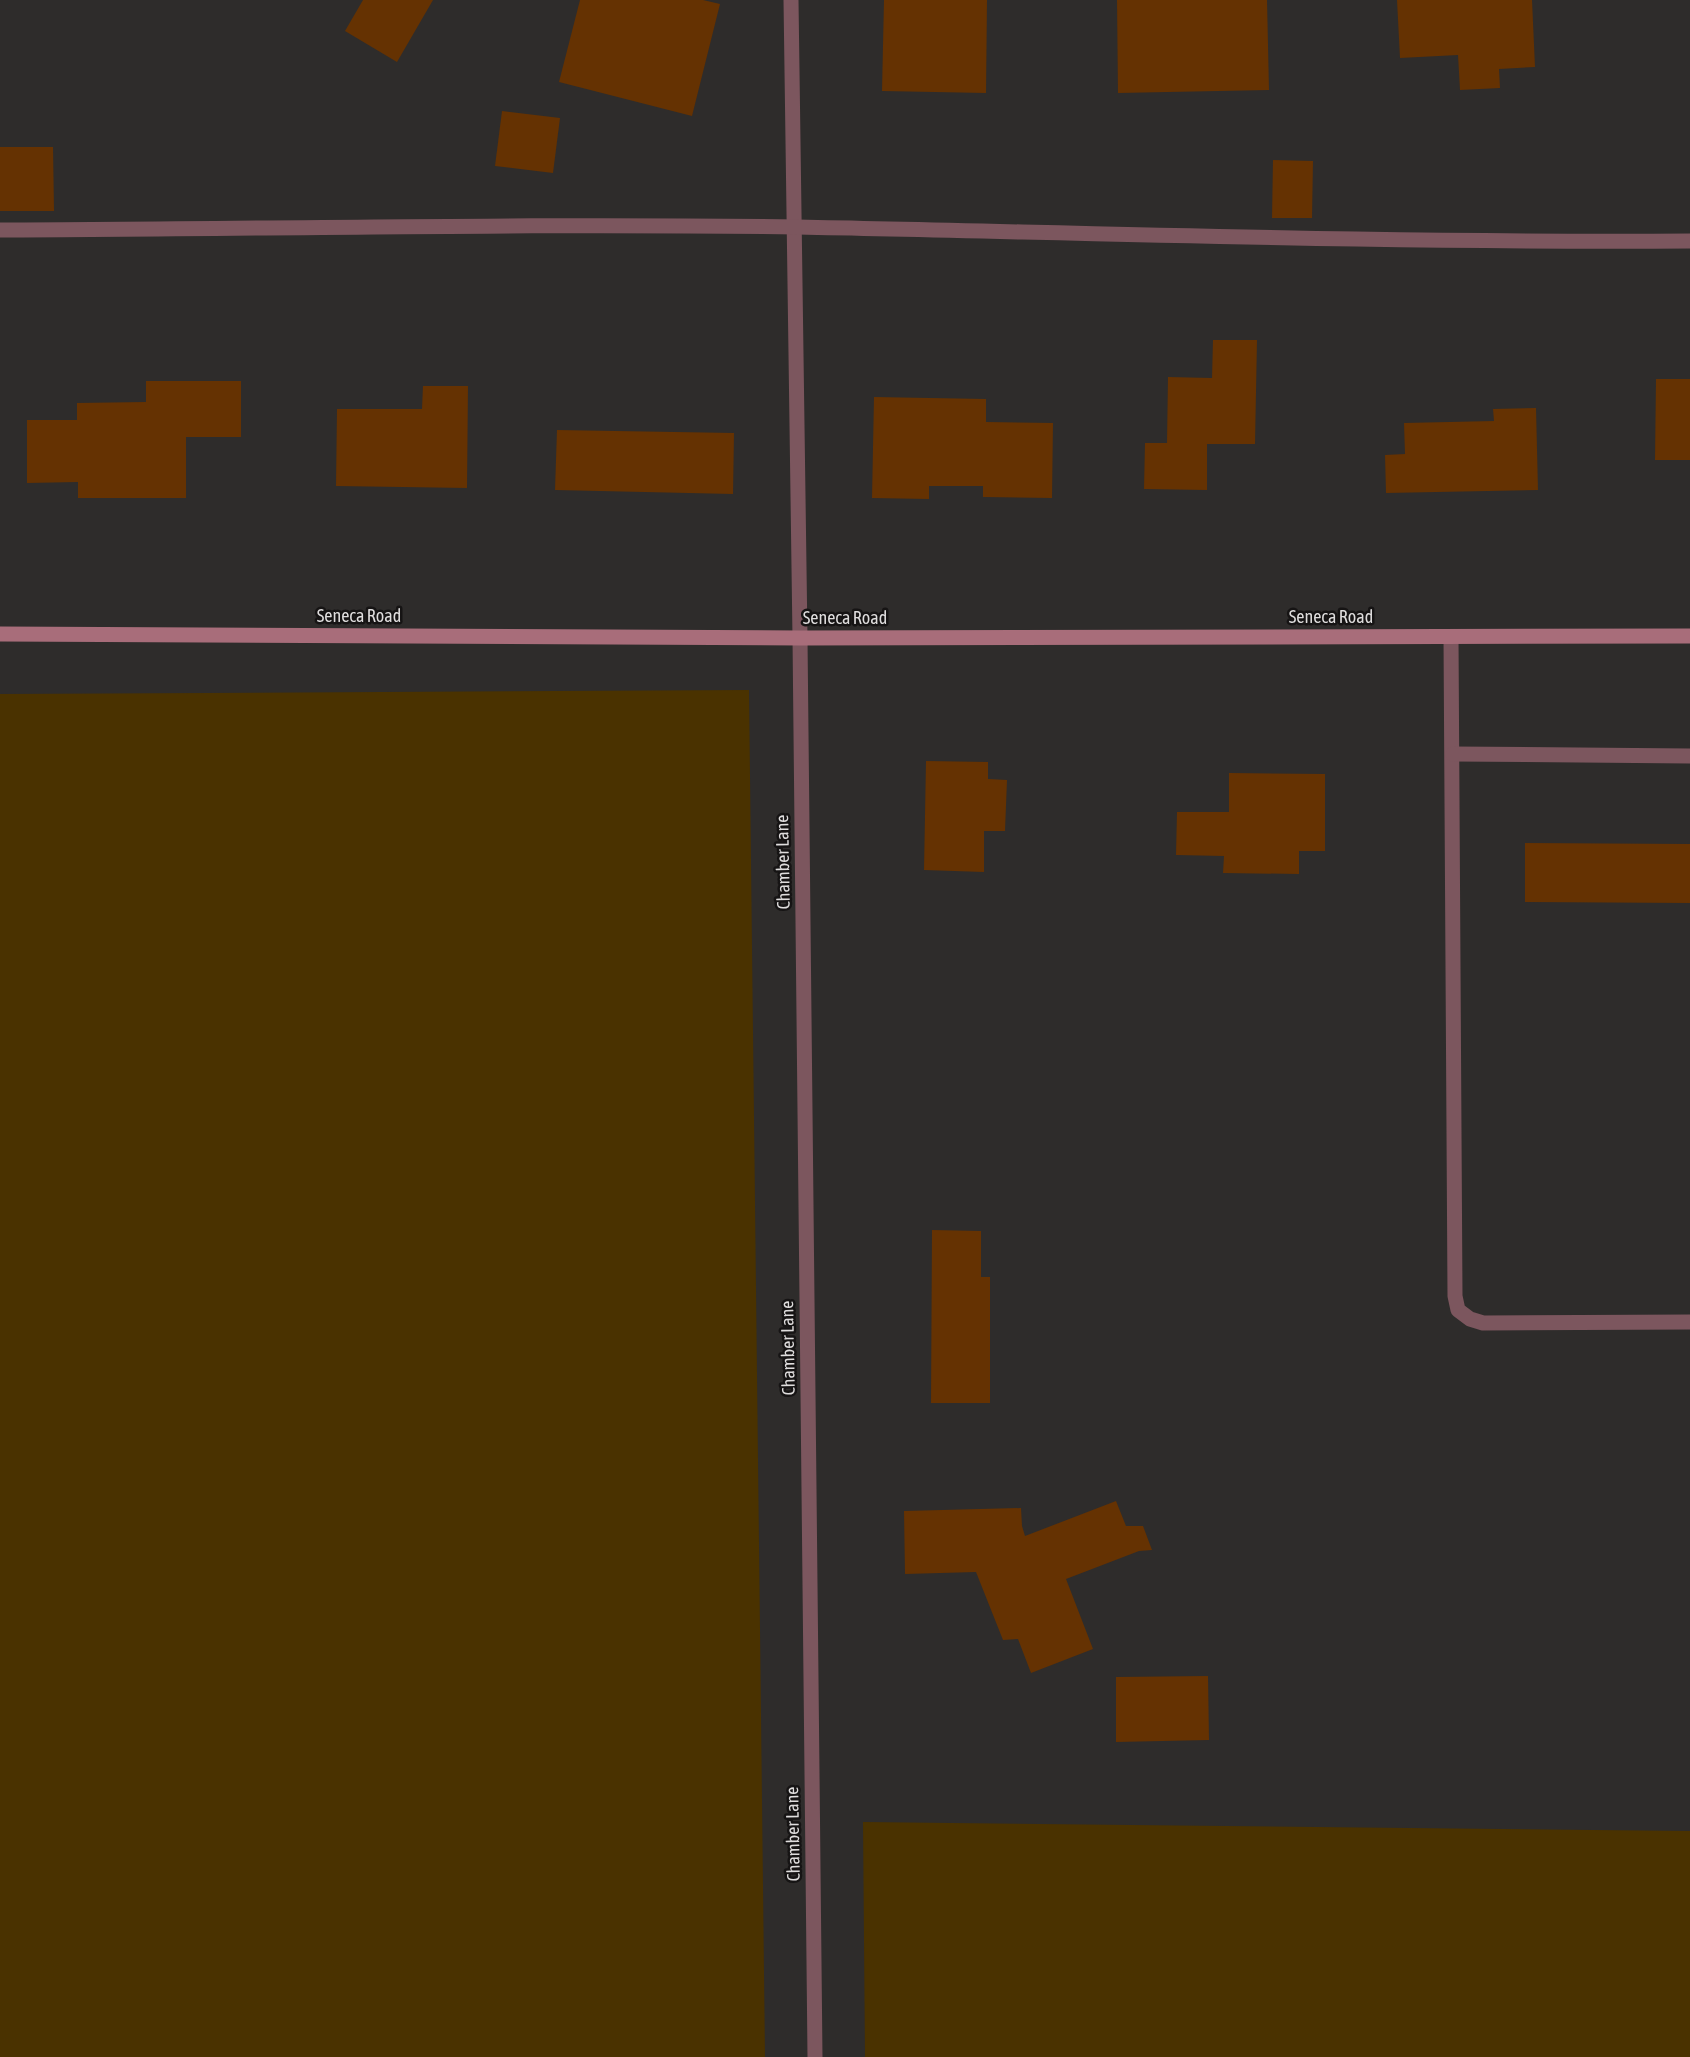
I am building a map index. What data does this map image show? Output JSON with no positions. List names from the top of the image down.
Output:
{
  "streets": {
    "street": ["Seneca Road", "Chamber Lane"]
  },
  "crossings": [
    ["Seneca Road", "Chamber Lane"]
  ]
}
